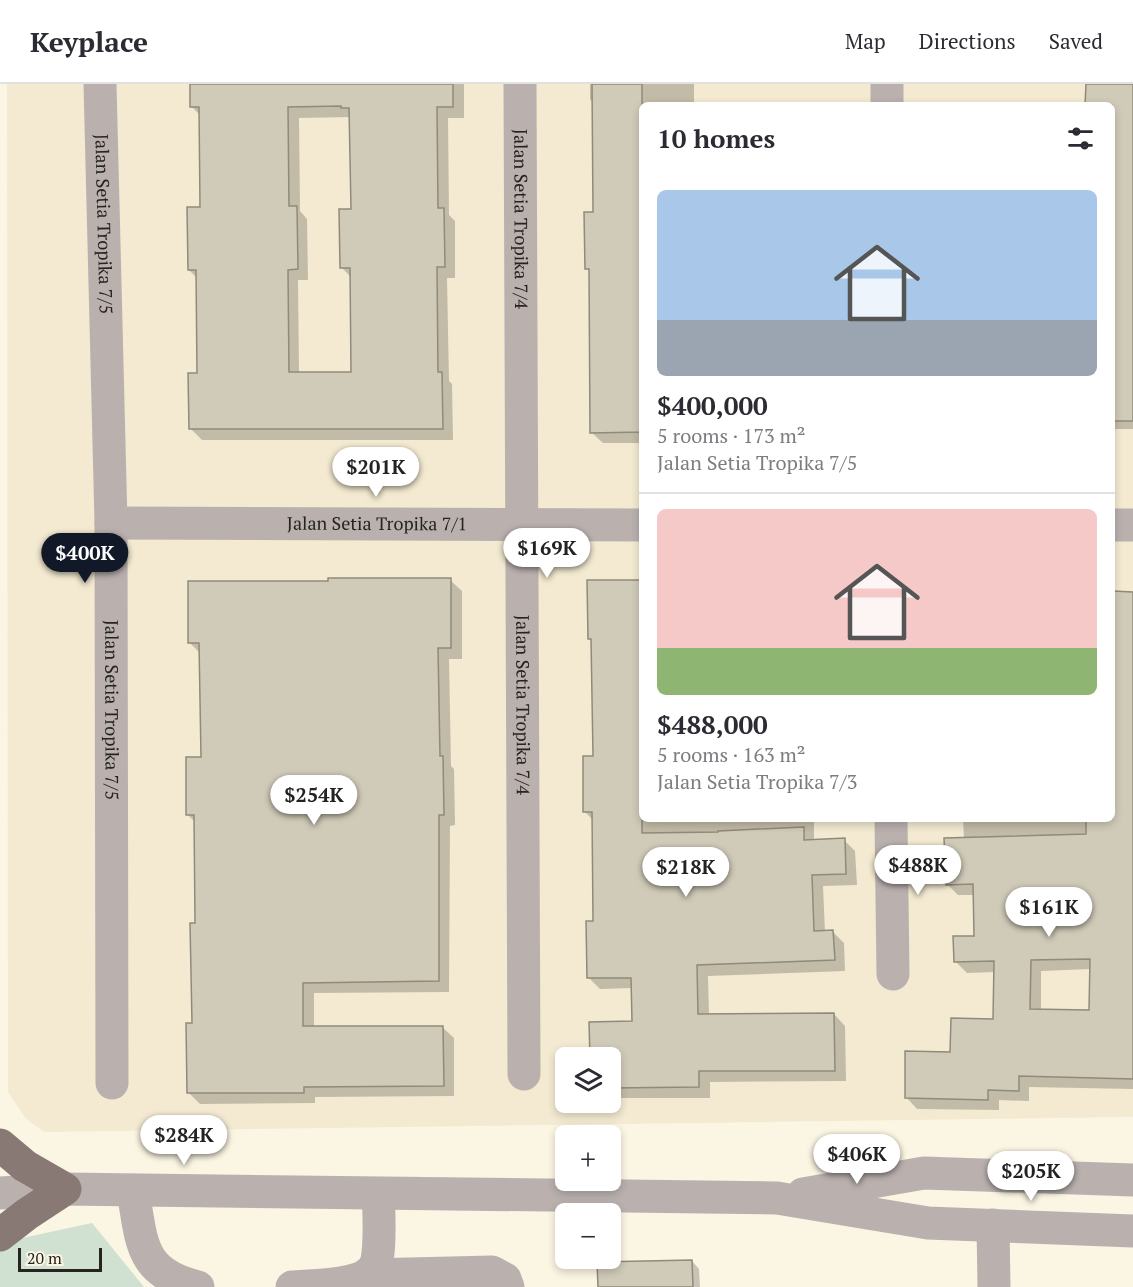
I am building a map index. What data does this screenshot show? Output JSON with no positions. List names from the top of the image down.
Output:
{
  "streets": {
    "street": ["Jalan Setia Tropika 7/4", "Jalan Setia Tropika 7/5", "Jalan Setia Tropika 7/1"]
  },
  "crossings": [
    ["Jalan Setia Tropika 7/4", "Jalan Setia Tropika 7/1"],
    ["Jalan Setia Tropika 7/5", "Jalan Setia Tropika 7/1"]
  ],
  "scale_bar": "20 m",
  "page": {
    "header": "Keyplace",
    "nav": ["Map", "Directions", "Saved"],
    "heading": "10 homes",
    "list": [
      {
        "name": "$400,000",
        "note": "5 rooms · 173 m² · Jalan Setia Tropika 7/5"
      },
      {
        "name": "$488,000",
        "note": "5 rooms · 163 m² · Jalan Setia Tropika 7/3"
      }
    ],
    "price": [
      "$201K",
      "$169K",
      "$400K",
      "$254K",
      "$488K",
      "$218K",
      "$161K",
      "$284K",
      "$406K",
      "$205K"
    ],
    "map_buttons": ["+", "−"],
    "scale": "20 m"
  }
}
